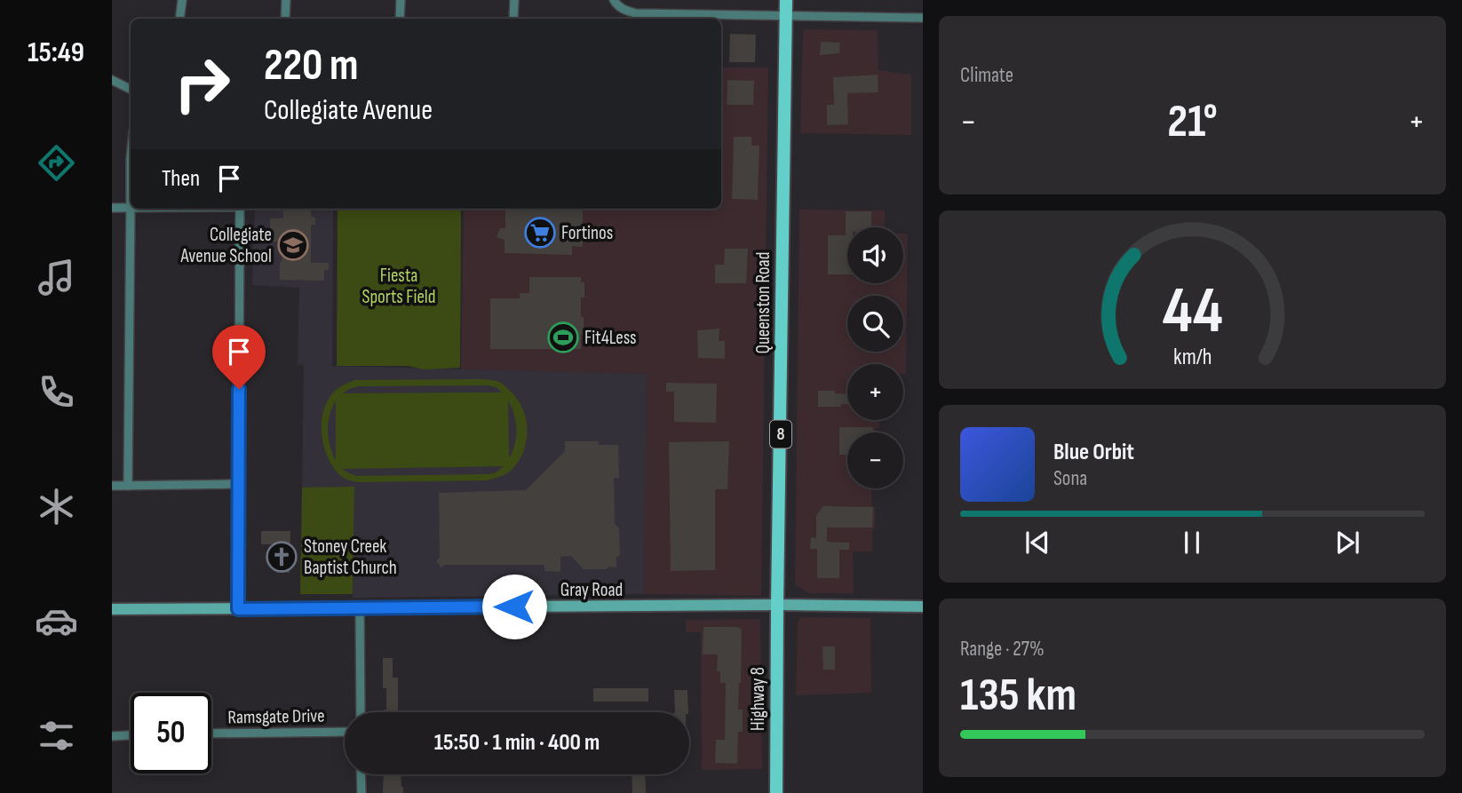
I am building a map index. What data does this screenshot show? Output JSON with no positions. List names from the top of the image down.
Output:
{
  "streets": {
    "main road": [
      "Queenston Road",
      "8",
      "Gray Road",
      "Highway 8"
    ],
    "street": ["Ramsgate Drive"]
  },
  "crossings": [
    ["Queenston Road", "Gray Road"],
    ["Queenston Road", "Highway 8"],
    ["Gray Road", "Highway 8"]
  ],
  "parks": ["Fiesta Sports Field"],
  "places": {
    "supermarket": ["Fortinos"],
    "school or university": ["Collegiate Avenue School"],
    "sports": ["Fit4Less"],
    "church": ["Stoney Creek Baptist Church"]
  },
  "page": {
    "tabs": "15:49",
    "tile": [
      "Climate",
      ["Range · 27%", "135 km"]
    ],
    "turn": ["220 m", "Collegiate Avenue"],
    "heat": ["−", "21°", "+"],
    "then": "Then",
    "map_buttons": ["+", "−"],
    "song": ["Blue Orbit", "Sona"],
    "limit": "50",
    "trip": "15:50 · 1 min · 400 m",
    "gauge": ["44", "km/h"]
  }
}
